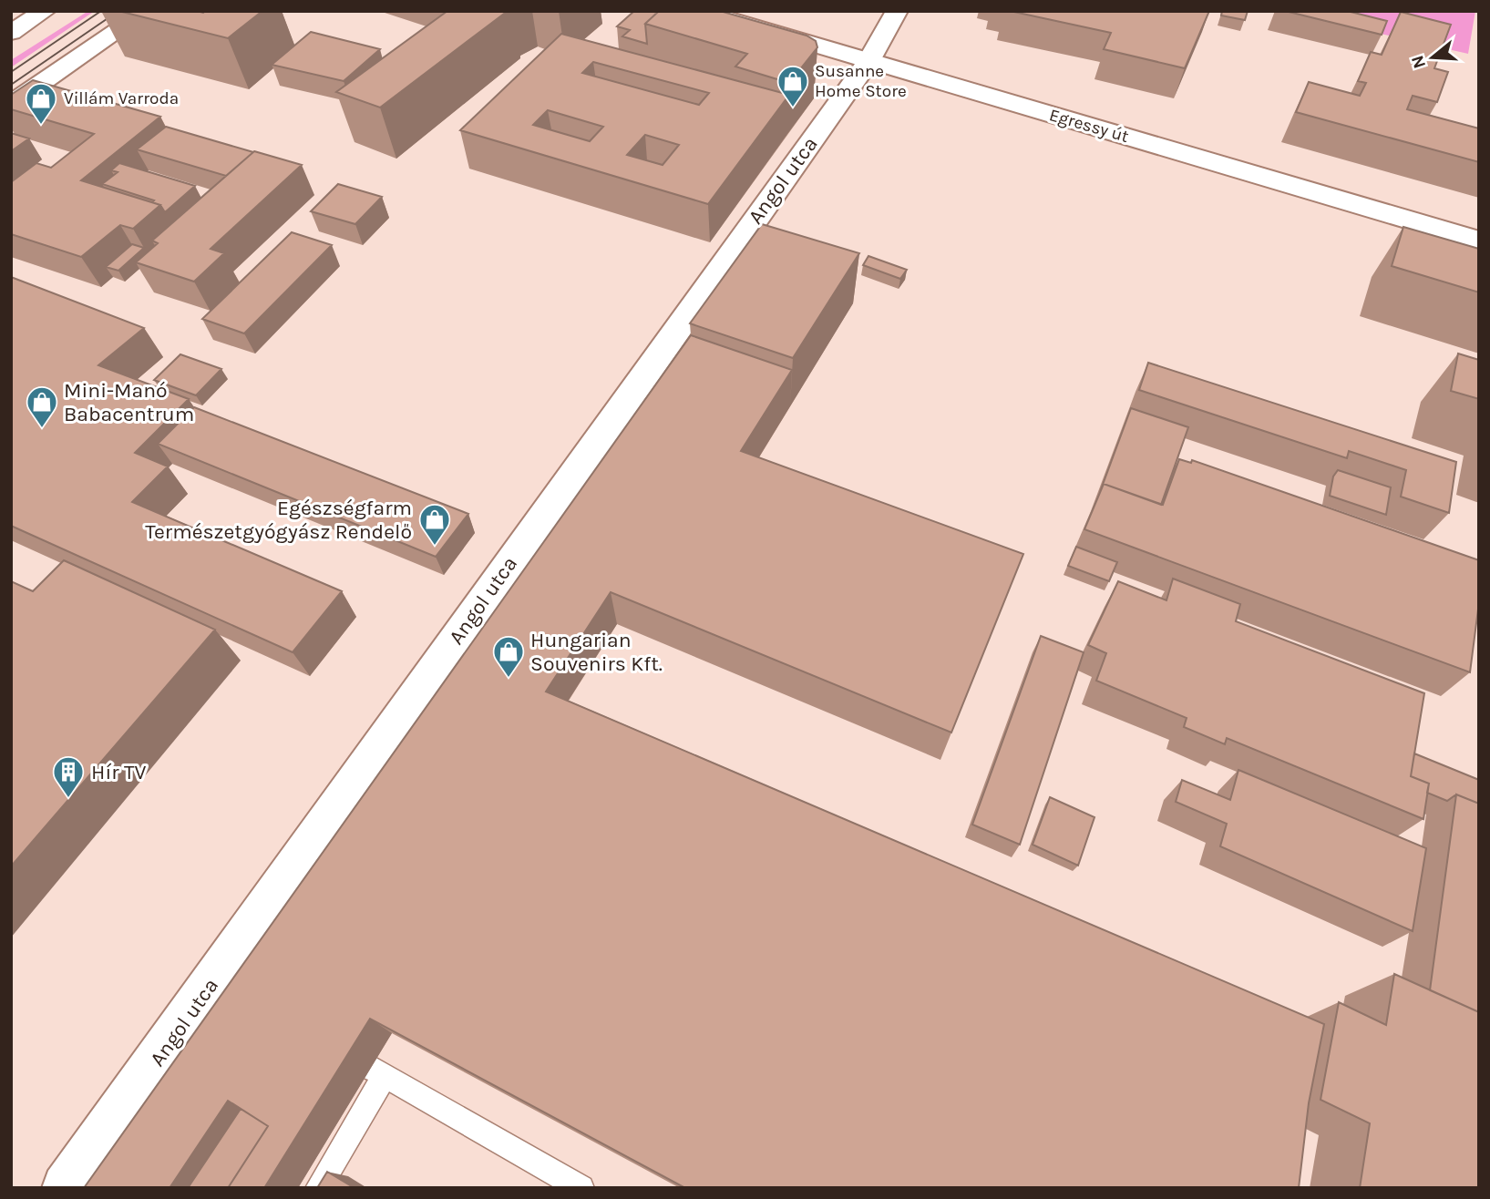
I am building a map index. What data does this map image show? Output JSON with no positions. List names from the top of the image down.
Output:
{
  "streets": {
    "street": ["Egressy út", "Angol utca"]
  },
  "crossings": [
    ["Egressy út", "Angol utca"]
  ],
  "places": {
    "shop": [
      "Susanne Home Store",
      "Villám Varroda",
      "Mini-Manó Babacentrum",
      "Egészségfarm Természetgyógyász Rendelő",
      "Hungarian Souvenirs Kft."
    ],
    "building": ["Hír TV"]
  },
  "north": "left"
}
